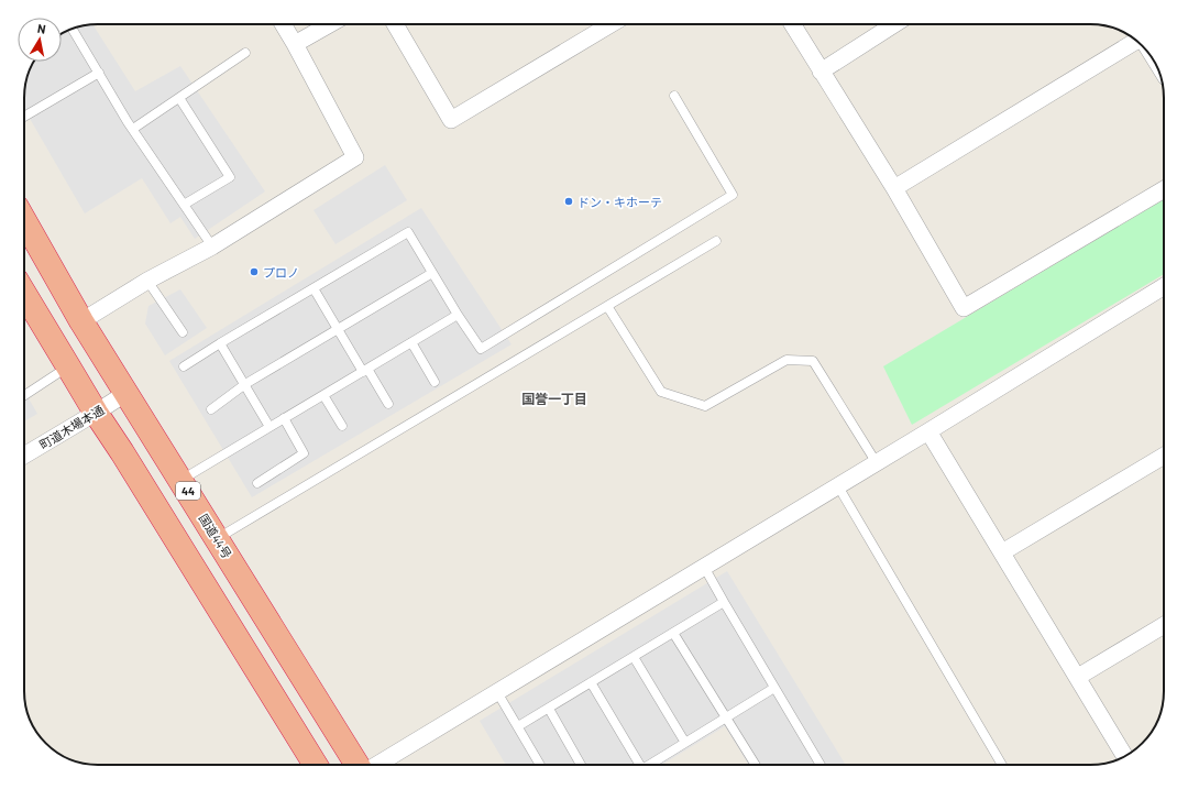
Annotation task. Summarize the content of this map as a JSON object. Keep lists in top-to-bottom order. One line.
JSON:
{"streets":{"highway":["44","国道44号"],"street":["町道木場本通"]},"crossings":[["町道木場本通","国道44号"]],"districts":["国誉一丁目"],"places":["ドン・キホーテ","プロノ"],"north":"top"}
